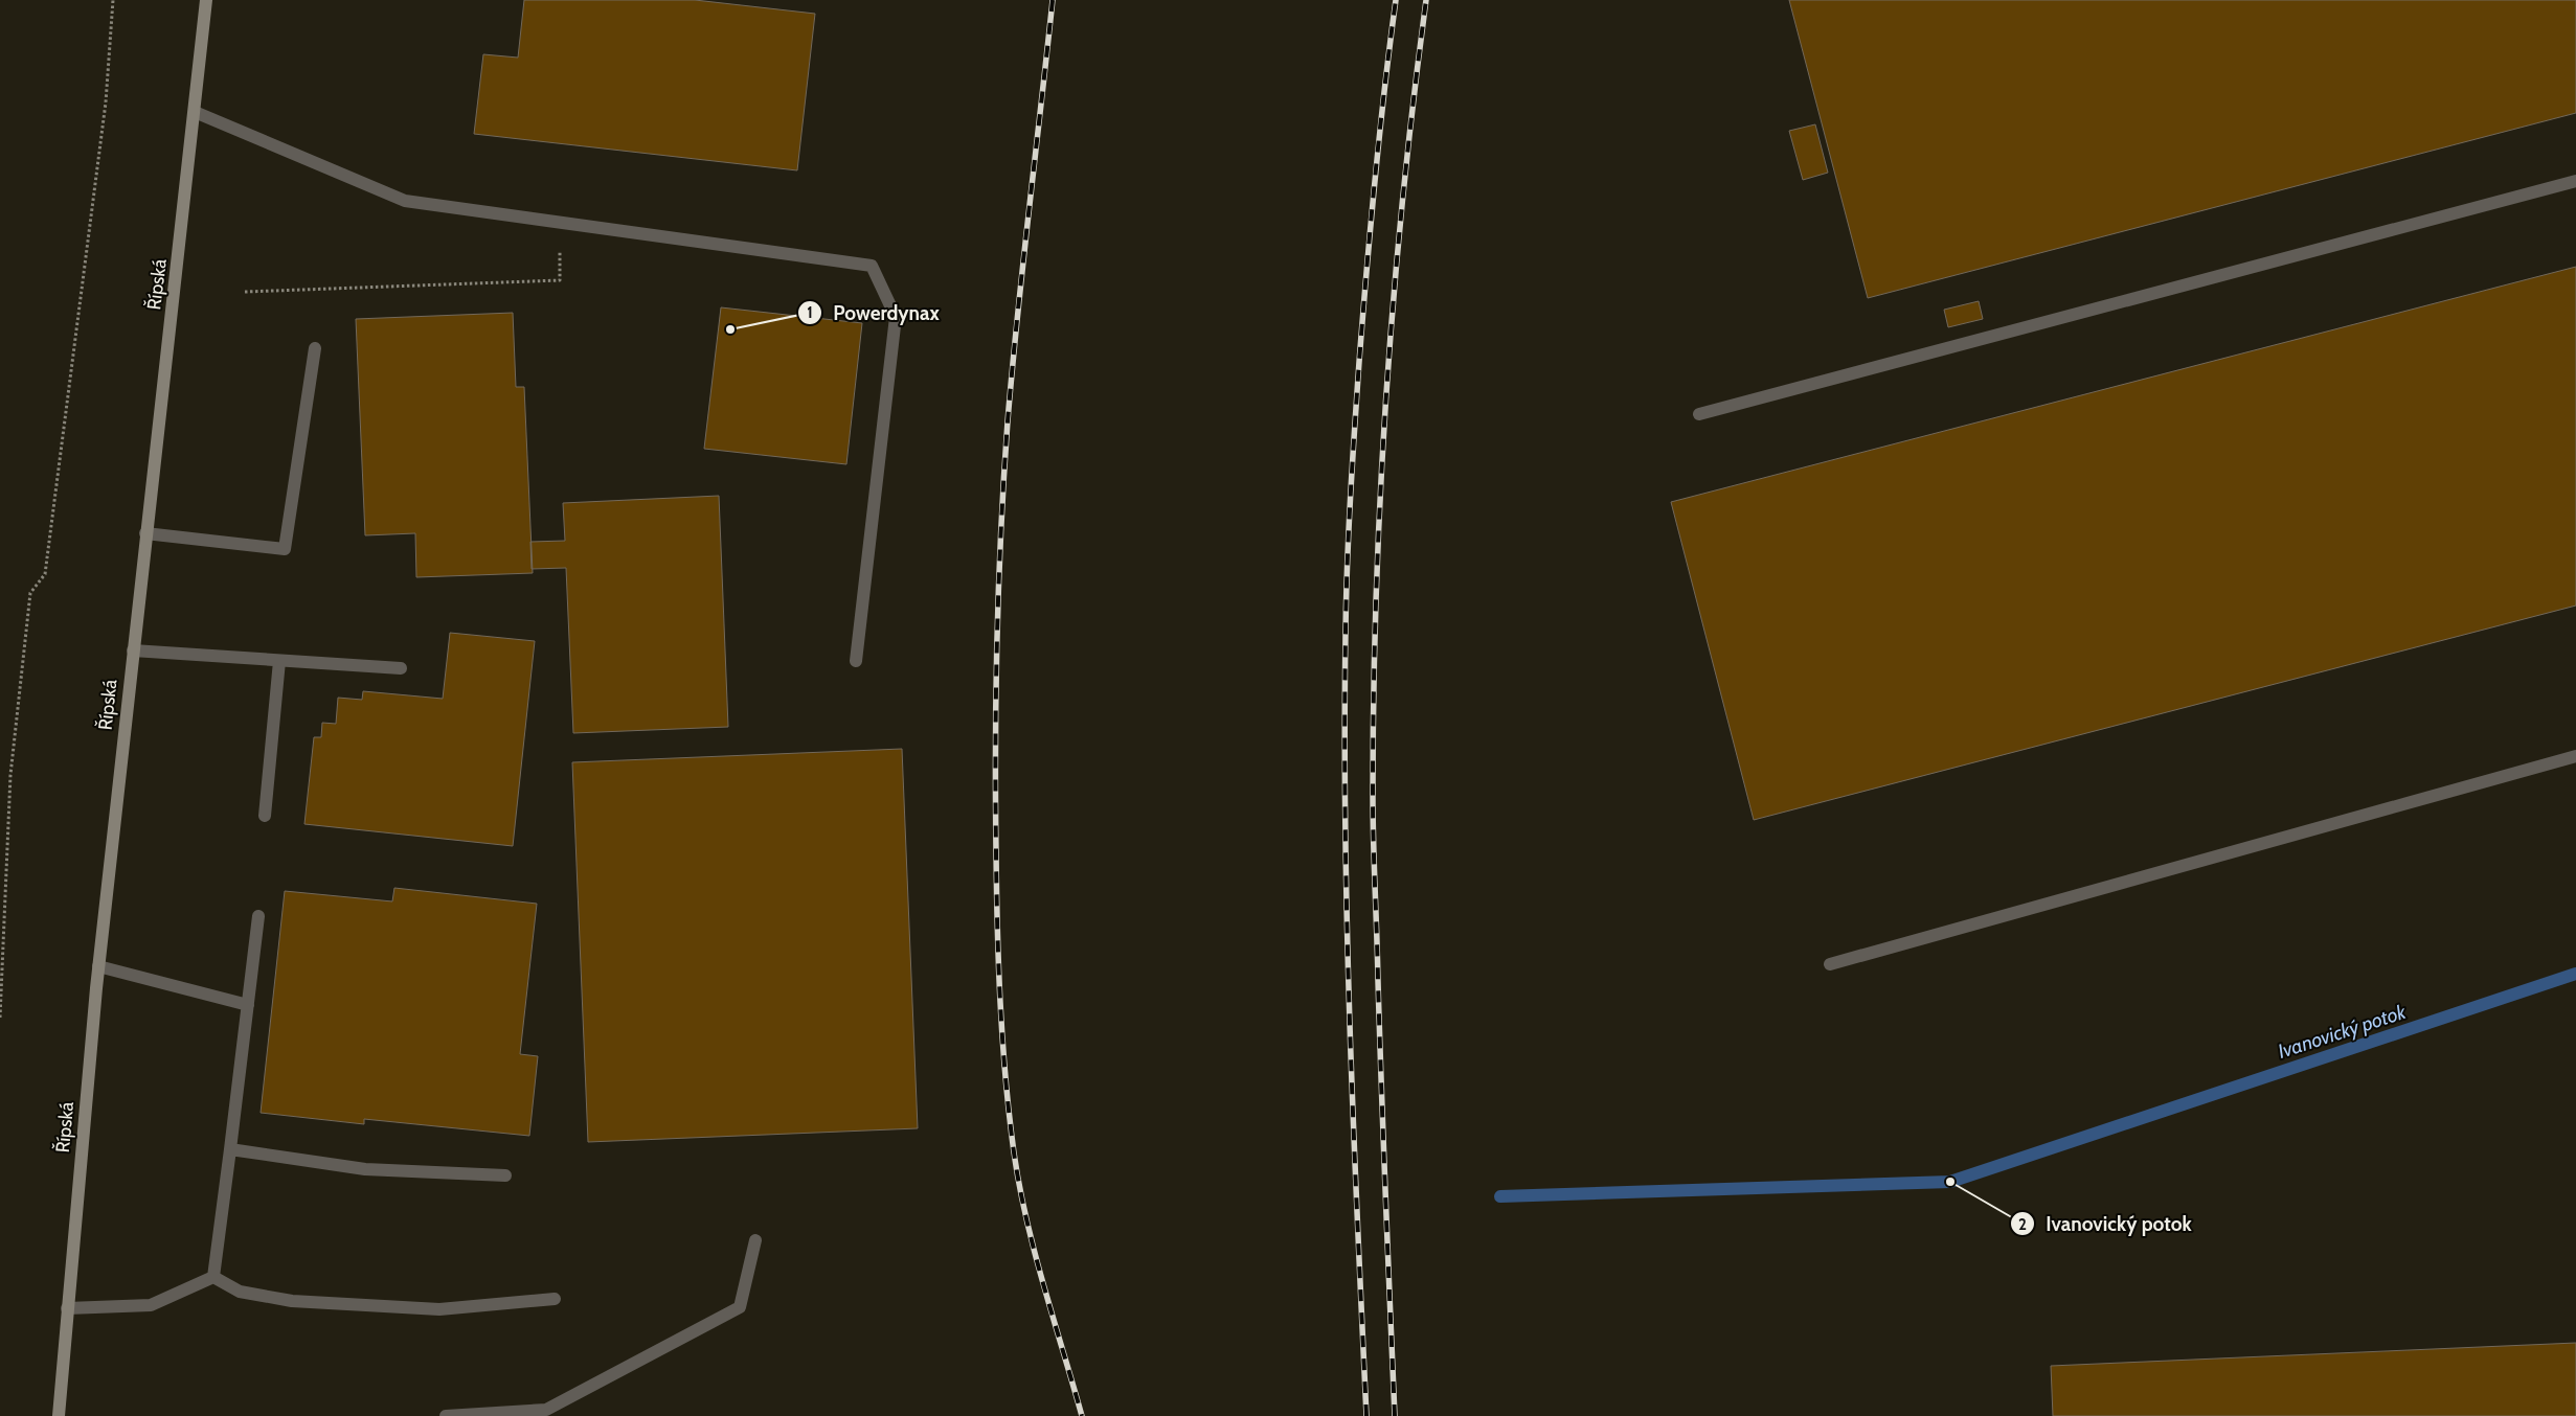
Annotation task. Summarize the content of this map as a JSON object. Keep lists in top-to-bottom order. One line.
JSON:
{"streets":{"street":["Řípská"]},"water":["Ivanovický potok"],"places":["Powerdynax","Ivanovický potok"]}
